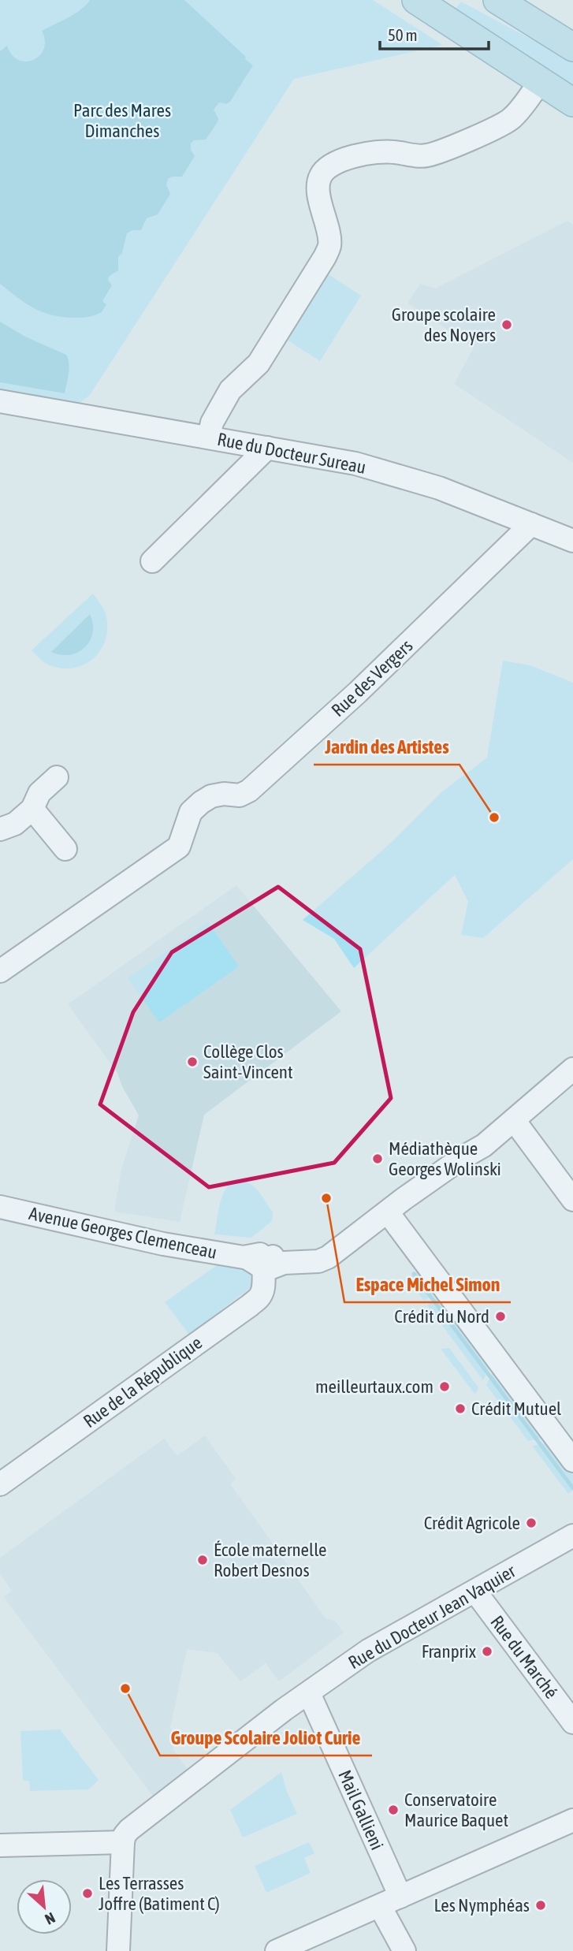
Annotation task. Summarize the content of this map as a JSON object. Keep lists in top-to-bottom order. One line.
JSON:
{"streets":{"street":["Rue du Docteur Sureau","Rue des Vergers","Avenue Georges Clemenceau","Rue de la République","Rue du Docteur Jean Vaquier","Rue du Marché","Mail Gallieni"]},"crossings":[["Rue du Docteur Sureau","Rue des Vergers"],["Avenue Georges Clemenceau","Rue de la République"],["Rue du Docteur Jean Vaquier","Rue du Marché"],["Rue du Docteur Jean Vaquier","Mail Gallieni"]],"parks":["Parc des Mares Dimanches"],"places":["Groupe scolaire des Noyers","Jardin des Artistes","Collège Clos Saint-Vincent","Médiathèque Georges Wolinski","Espace Michel Simon","Crédit du Nord","meilleurtaux.com","Crédit Mutuel","Crédit Agricole","École maternelle Robert Desnos","Franprix","Groupe Scolaire Joliot Curie","Conservatoire Maurice Baquet","Les Terrasses Joffre (Batiment C)","Les Nymphéas"],"scale_bar":"50 m","north":"bottom right"}
